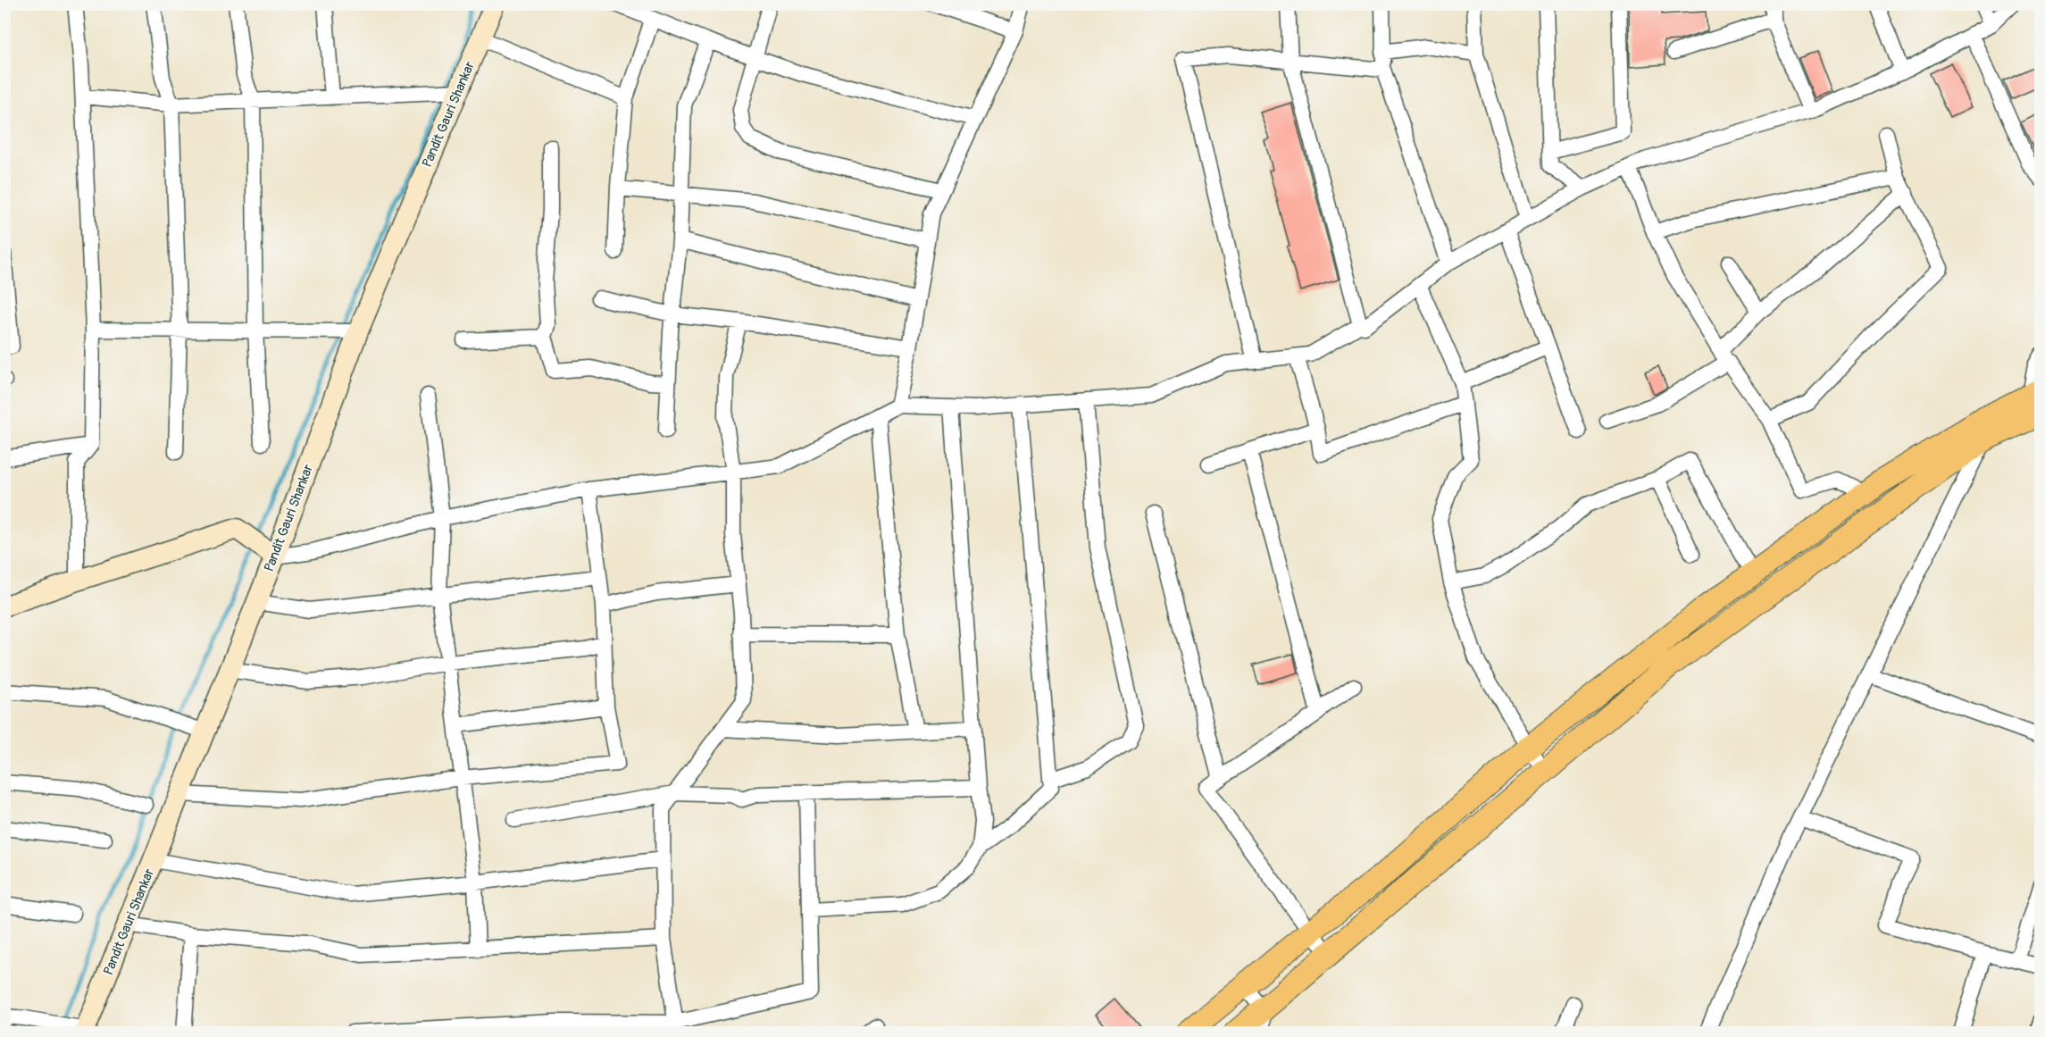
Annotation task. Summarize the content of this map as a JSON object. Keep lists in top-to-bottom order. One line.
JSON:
{"streets":{"street":["Pandit Gauri Shankar"]}}
